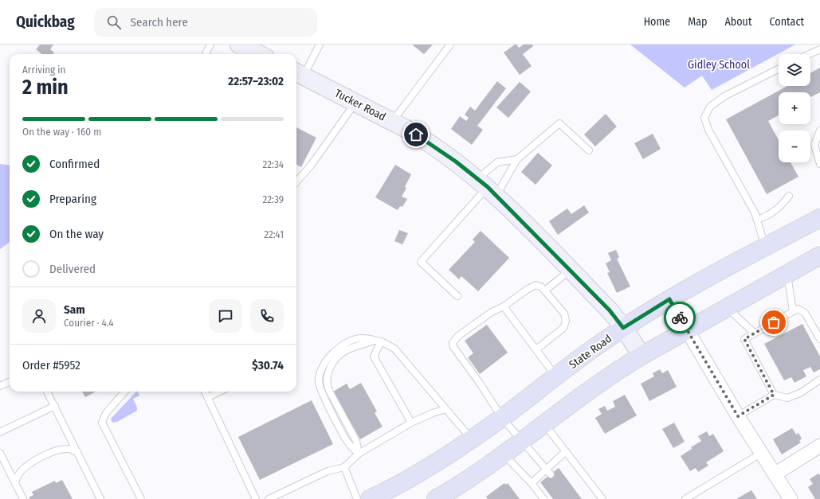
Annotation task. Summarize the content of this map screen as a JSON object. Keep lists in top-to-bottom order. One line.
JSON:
{"streets":{"main road":["Tucker Road","State Road"]},"crossings":[["Tucker Road","State Road"]],"parks":["Gidley School"],"page":{"header":"Quickbag","search":"Search here","nav":["Home","Map","About","Contact"],"map_buttons":["+","−"],"heading":["2 min","Arriving in","22:57–23:02"],"panel":["Sam","Courier · 4.4","Order #5952","$30.74"],"bar":"On the way · 160 m","list":[["Confirmed","22:34"],["Preparing","22:39"],["On the way","22:41"],"Delivered"]}}
